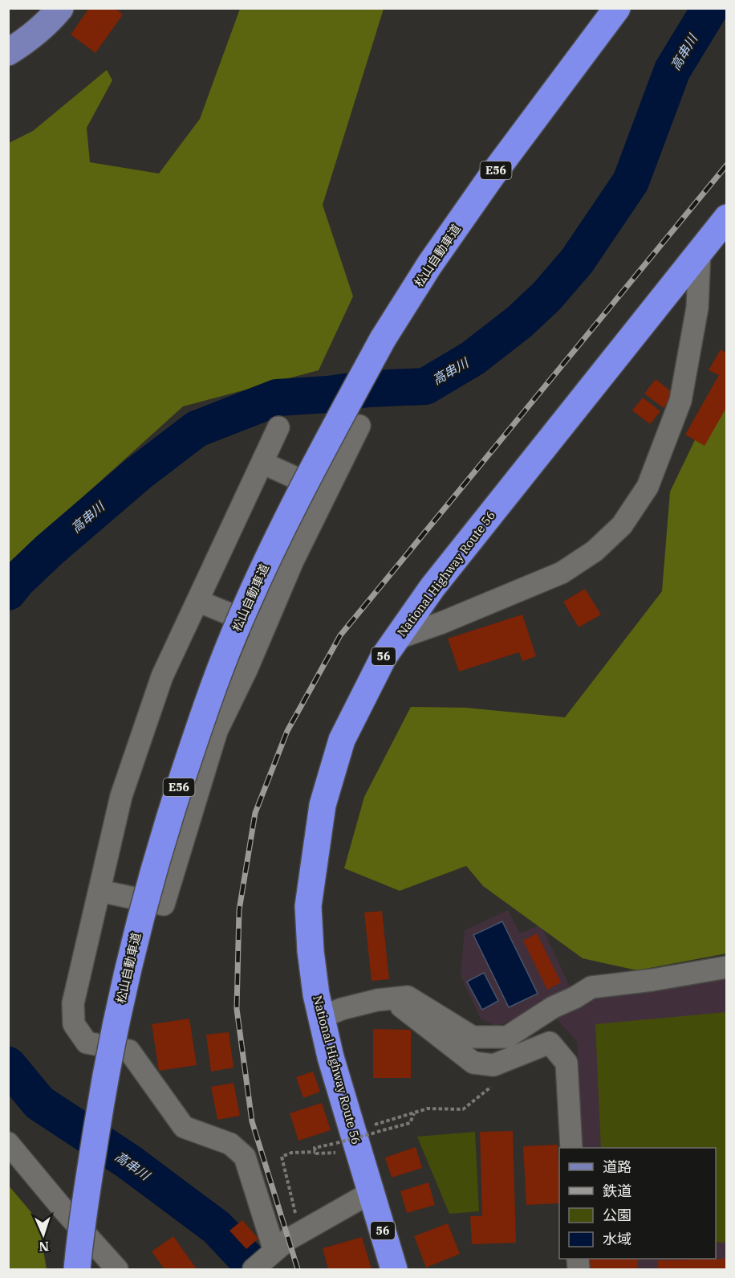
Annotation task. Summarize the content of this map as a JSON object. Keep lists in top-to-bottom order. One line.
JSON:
{"streets":{"highway":["E56","松山自動車道","National Highway Route 56","56"]},"water":["高串川"],"legend":["道路","鉄道","公園","水域"],"north":"bottom"}
